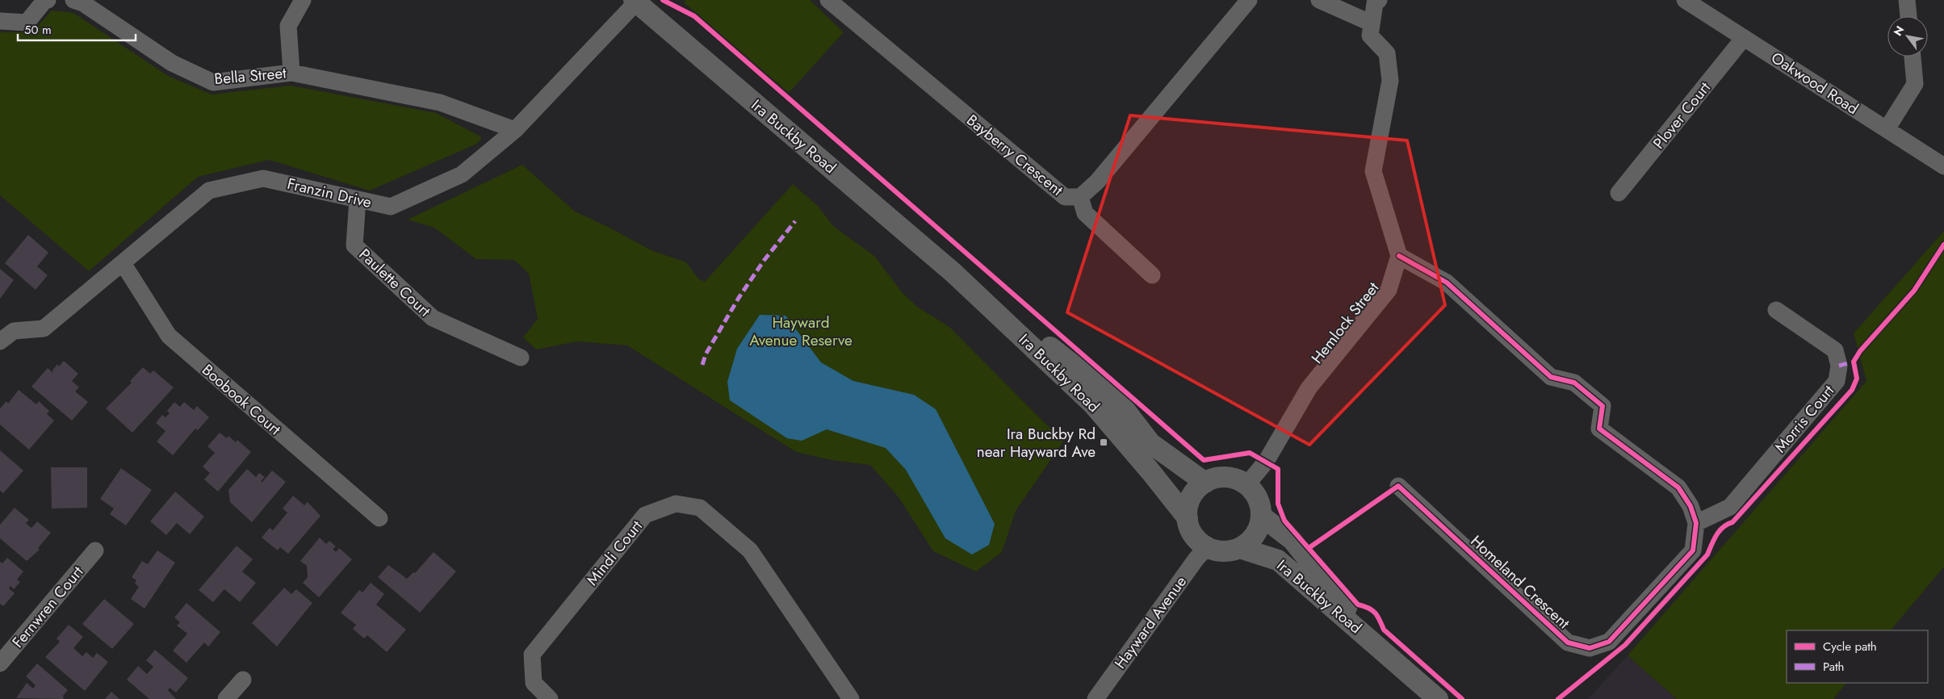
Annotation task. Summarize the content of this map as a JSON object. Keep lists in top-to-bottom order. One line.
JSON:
{"streets":{"street":["Bella Street","Oakwood Road","Plover Court","Ira Buckby Road","Bayberry Crescent","Franzin Drive","Paulette Court","Hemlock Street","Boobook Court","Morris Court","Mindi Court","Homeland Crescent","Fernwren Court","Hayward Avenue"]},"crossings":[["Bella Street","Franzin Drive"],["Oakwood Road","Plover Court"],["Ira Buckby Road","Franzin Drive"],["Ira Buckby Road","Hemlock Street"],["Ira Buckby Road","Hayward Avenue"],["Franzin Drive","Paulette Court"],["Franzin Drive","Boobook Court"],["Hemlock Street","Homeland Crescent"],["Hemlock Street","Hayward Avenue"],["Morris Court","Homeland Crescent"]],"parks":["Hayward Avenue Reserve"],"places":{"transit":["Ira Buckby Rd near Hayward Ave"]},"legend":["Cycle path","Path"],"scale_bar":"50 m","north":"top left"}
